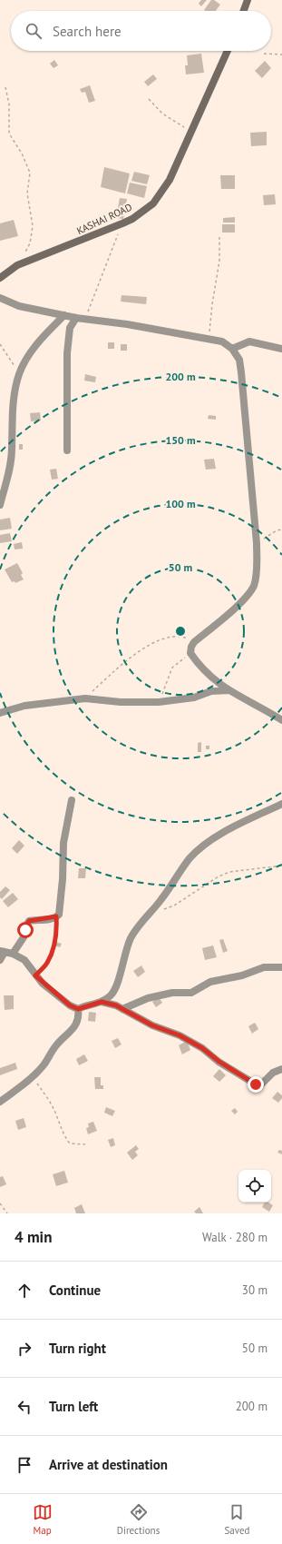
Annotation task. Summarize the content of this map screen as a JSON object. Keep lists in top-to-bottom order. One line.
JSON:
{"streets":{"street":["KASHAI ROAD"]},"page":{"search":"Search here","heading":["4 min","Walk · 280 m"],"list":[["Continue","30 m"],["Turn right","50 m"],["Turn left","200 m"],"Arrive at destination"],"nav":["Map","Directions","Saved"]},"rings":["200 m","150 m","100 m","50 m"]}
